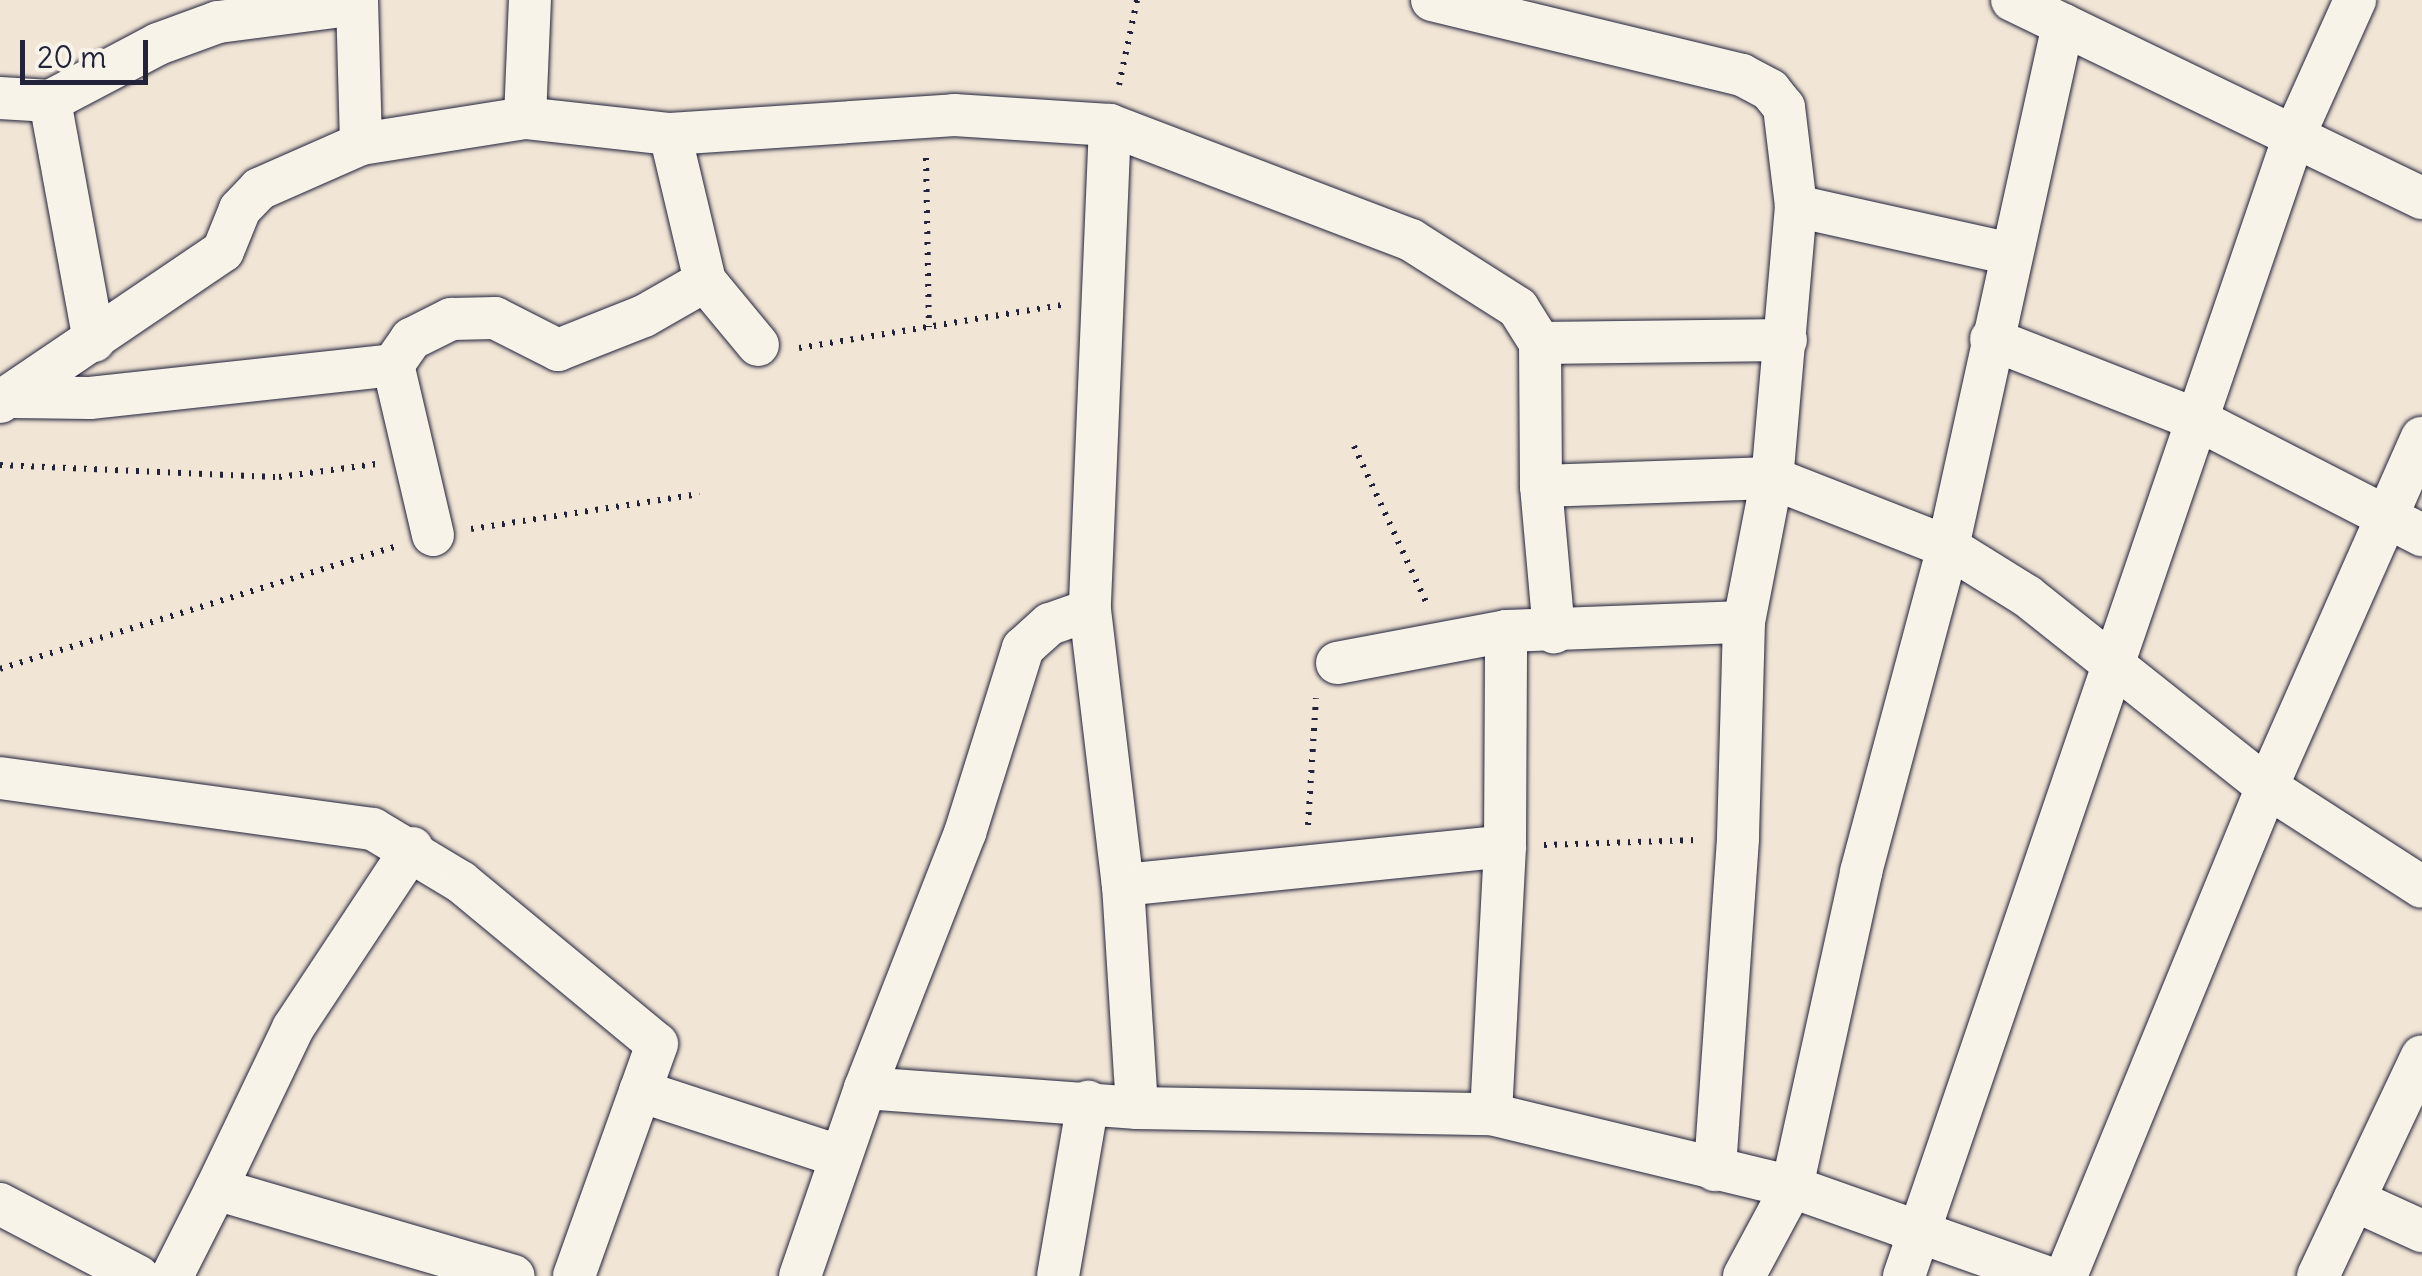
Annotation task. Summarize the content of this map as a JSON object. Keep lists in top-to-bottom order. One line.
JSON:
{"scale_bar":"20 m"}
